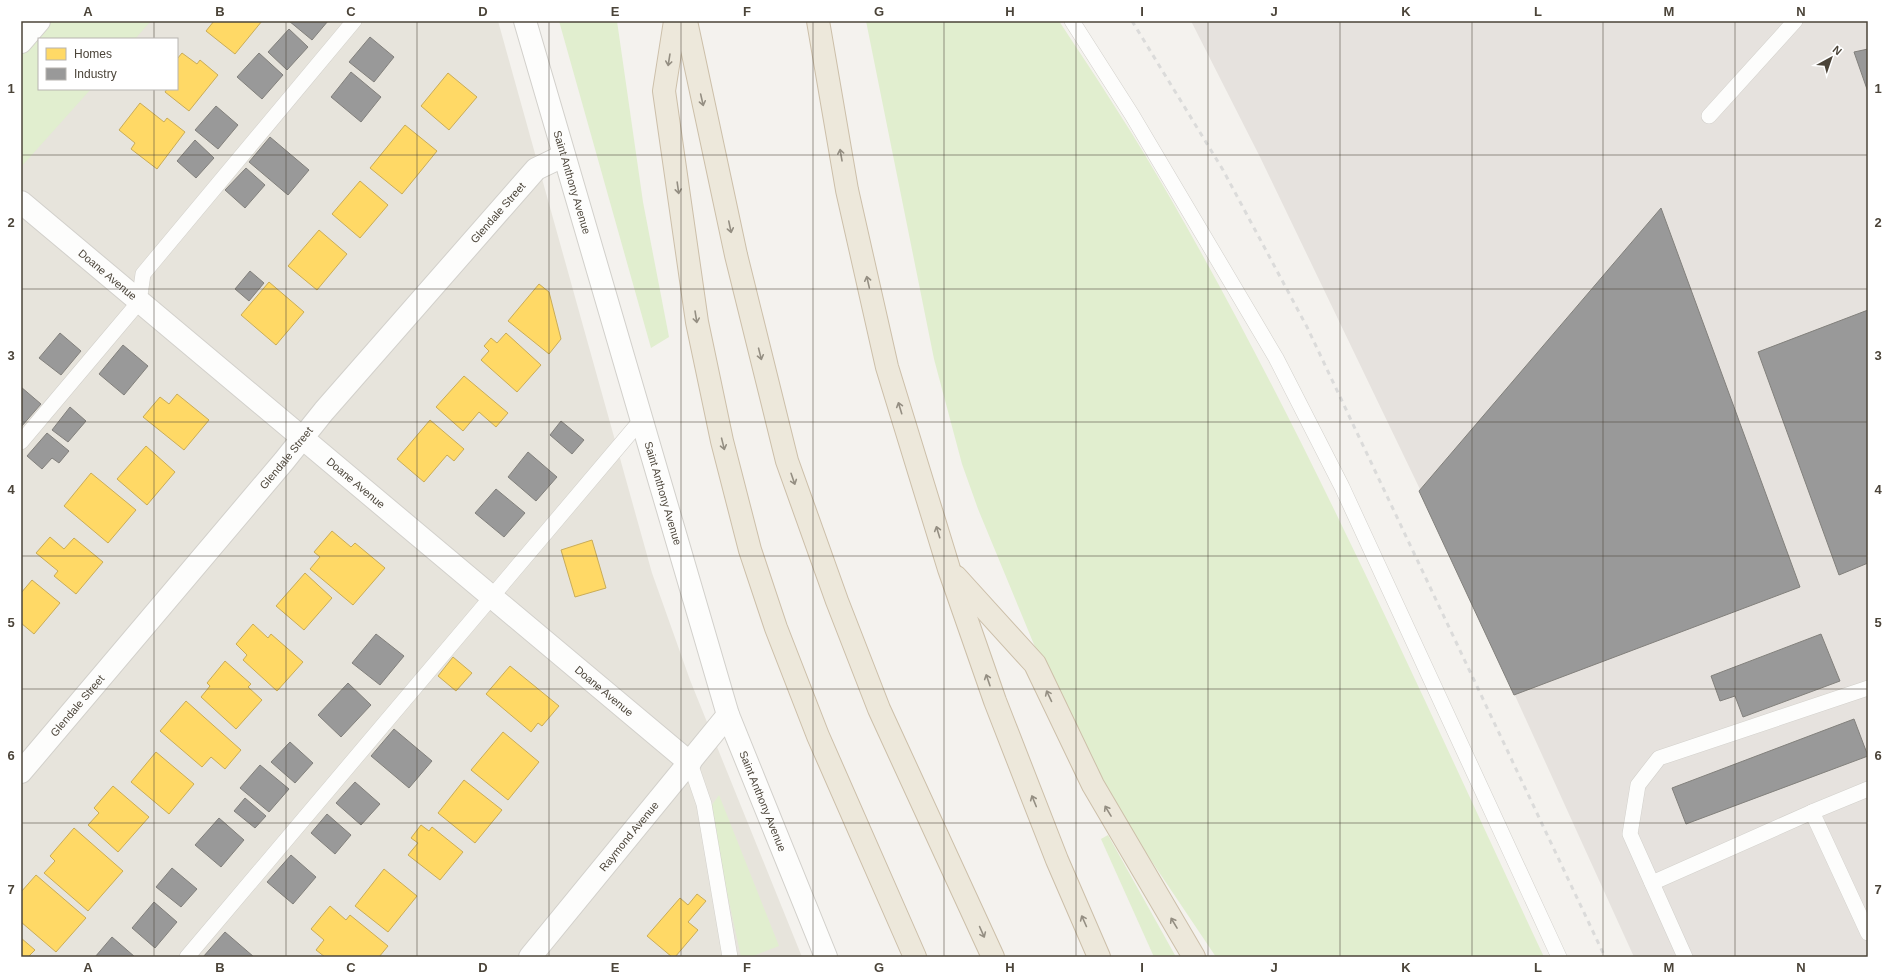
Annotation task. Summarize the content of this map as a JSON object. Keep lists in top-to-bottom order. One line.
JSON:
{"streets":{"street":["Saint Anthony Avenue","Glendale Street","Doane Avenue","Raymond Avenue"]},"crossings":[["Saint Anthony Avenue","Glendale Street"],["Saint Anthony Avenue","Raymond Avenue"],["Glendale Street","Doane Avenue"],["Doane Avenue","Raymond Avenue"]],"legend":["Homes","Industry"],"north":"top right","grid":{"columns":["A","B","C","D","E","F","G","H","I","J","K","L","M","N"],"rows":["1","2","3","4","5","6","7"]}}
